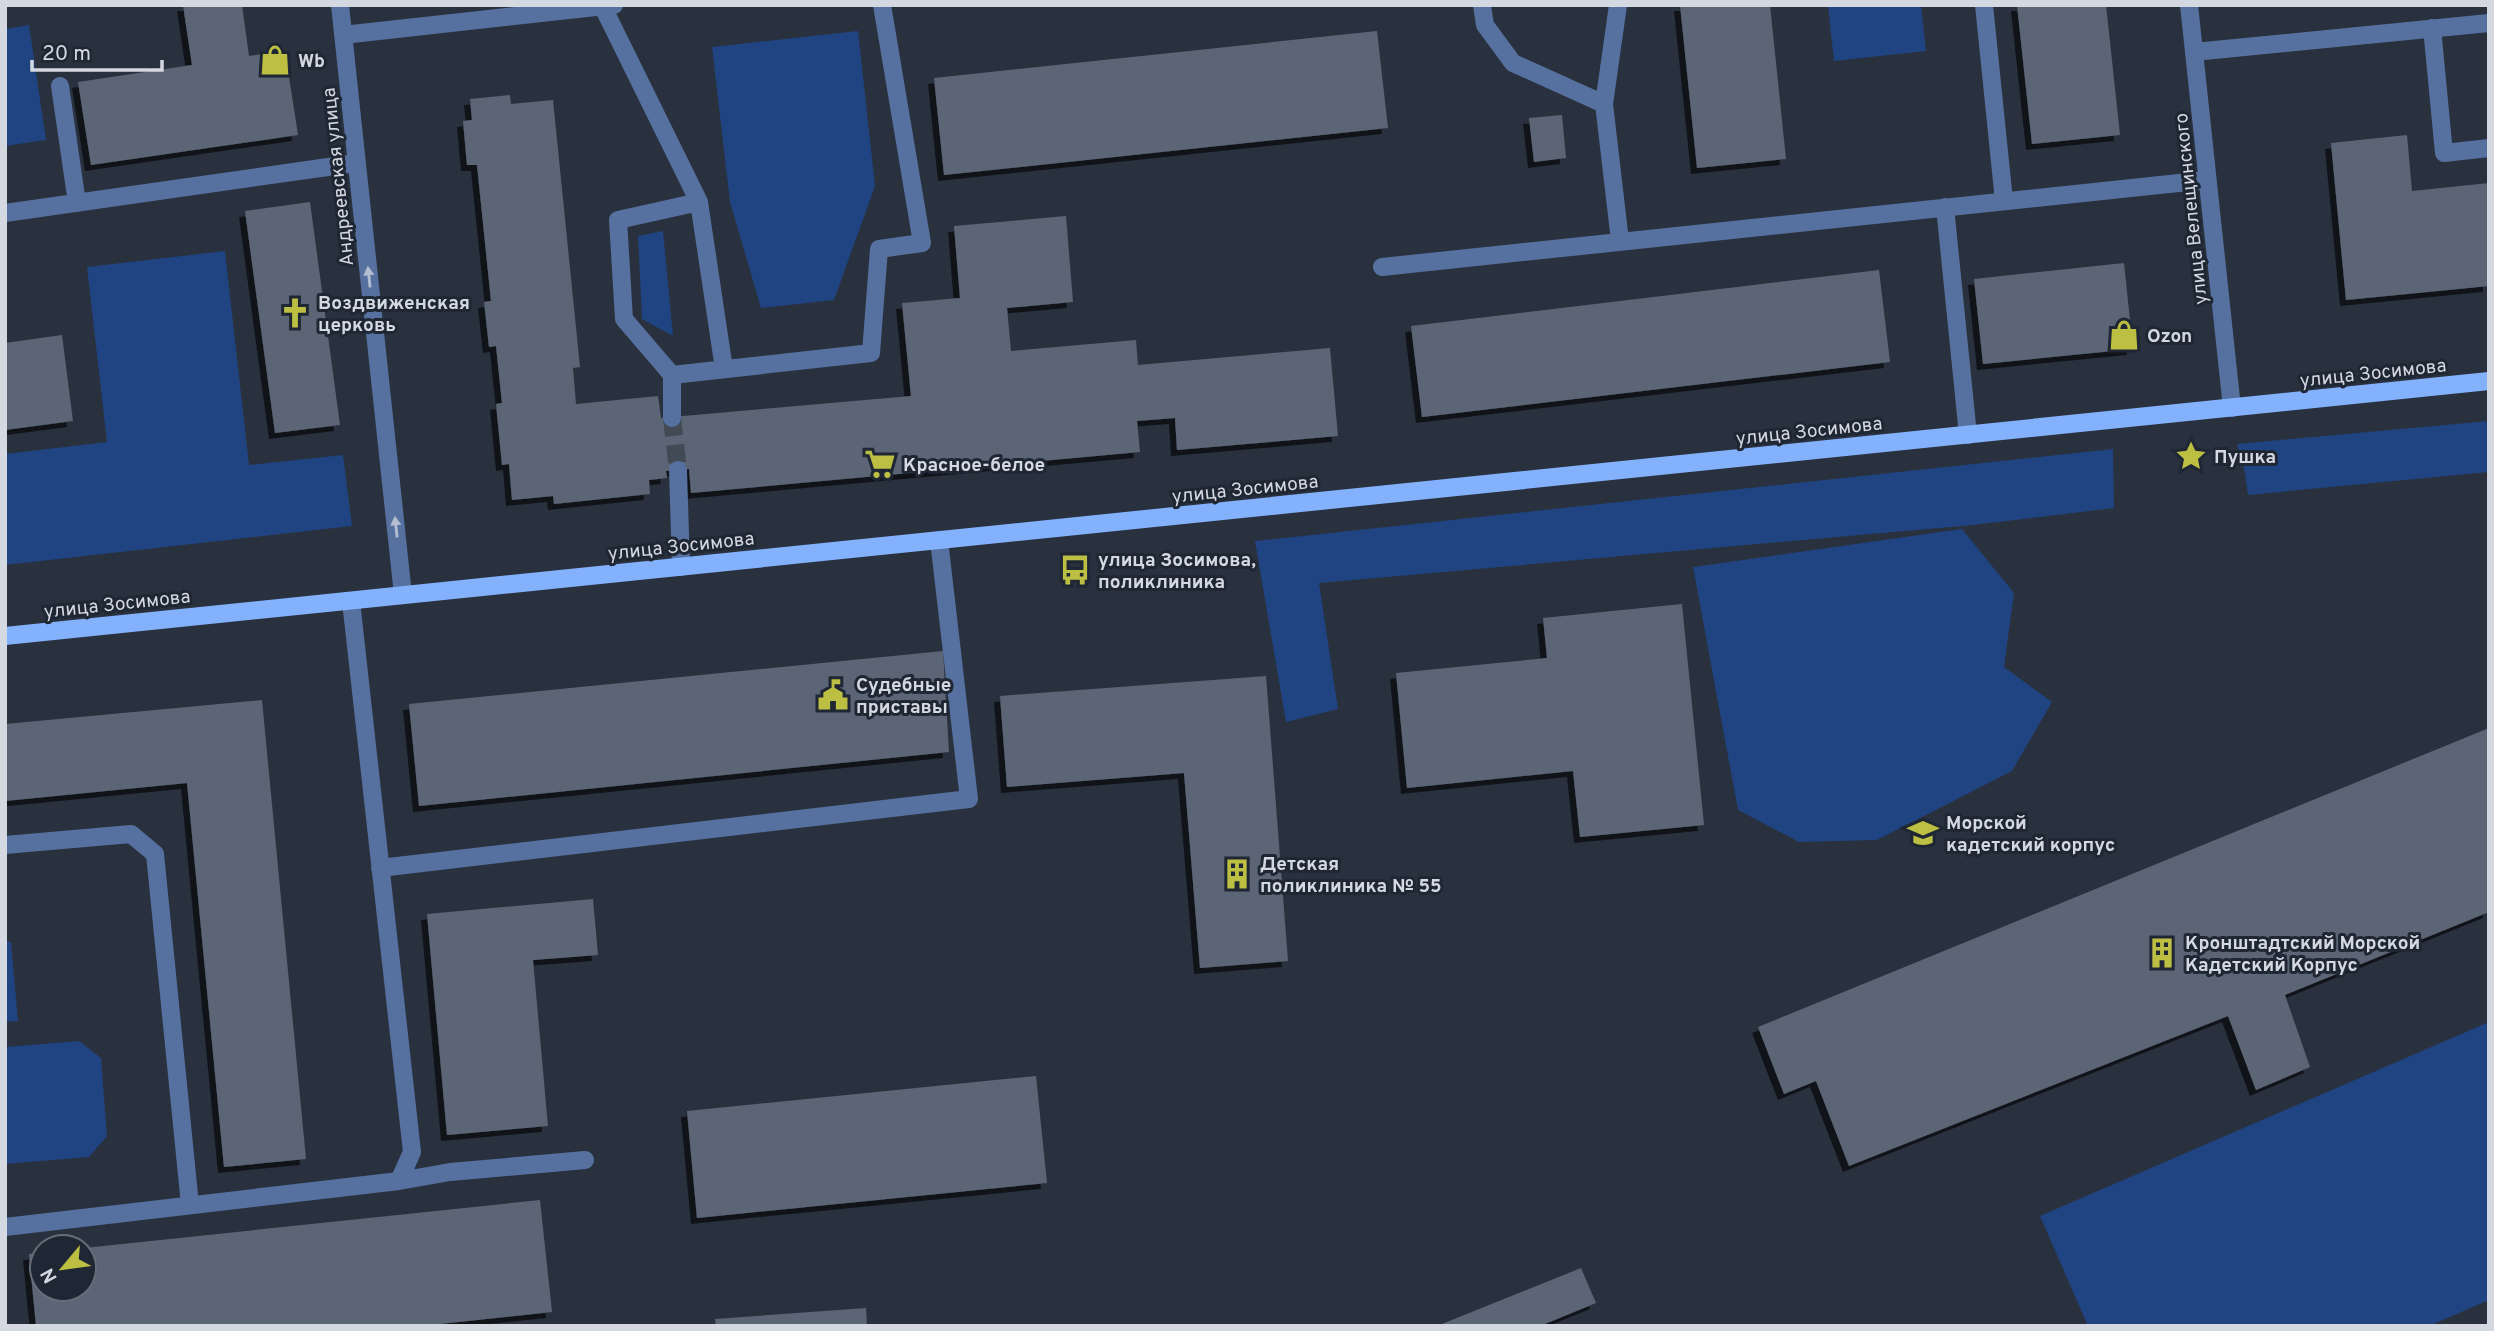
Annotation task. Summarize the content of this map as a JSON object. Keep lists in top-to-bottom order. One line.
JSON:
{"streets":{"main road":["улица Зосимова"],"street":["Андреевская улица","улица Велещинского"]},"crossings":[["Андреевская улица","улица Зосимова"],["улица Велещинского","улица Зосимова"]],"one_way":["Андреевская улица"],"places":{"shop":["Wb","Ozon"],"church":["Воздвиженская церковь"],"place":["Пушка"],"supermarket":["Красное-белое"],"bus stop":["улица Зосимова, поликлиника"],"public building":["Судебные приставы"],"school or university":["Морской кадетский корпус"],"building":["Детская поликлиника № 55","Кронштадтский Морской Кадетский Корпус"]},"scale_bar":"20 m","north":"bottom left"}
